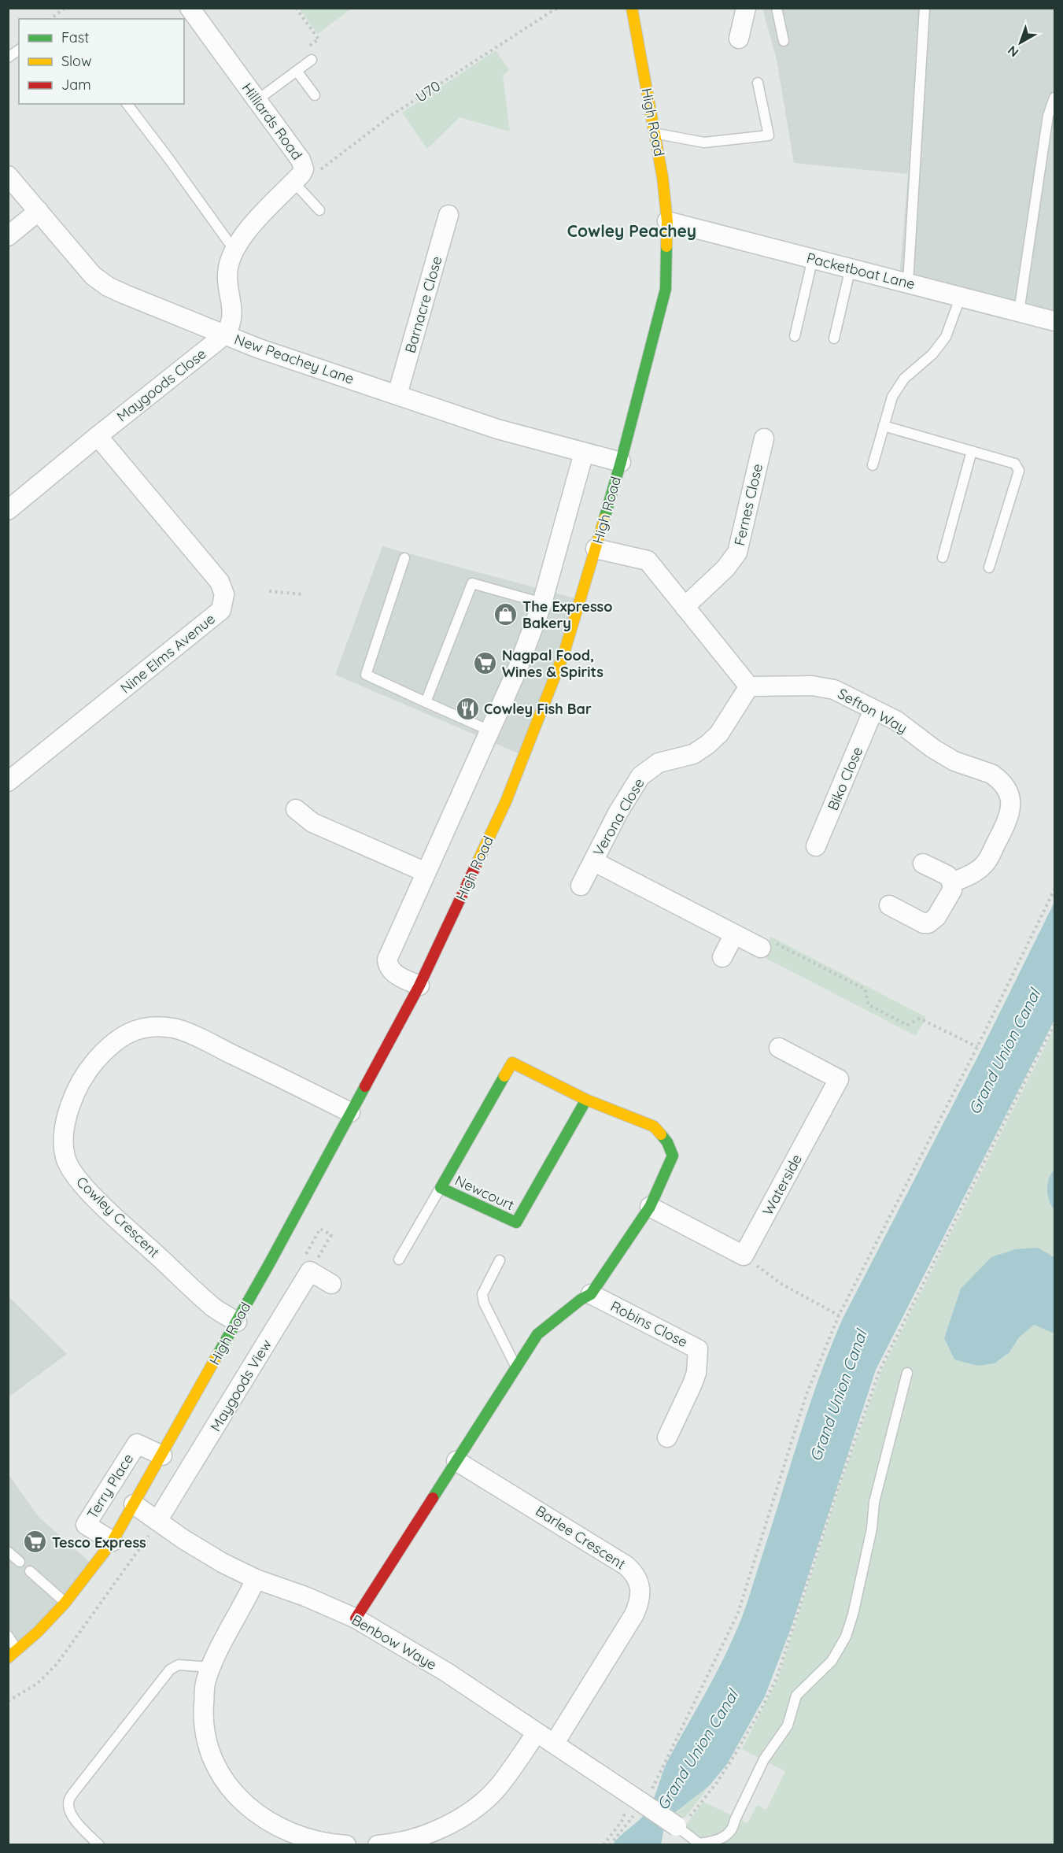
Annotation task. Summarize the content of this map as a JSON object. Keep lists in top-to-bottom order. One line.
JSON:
{"streets":{"main road":["High Road","Newcourt"],"street":["Hilliards Road","Packetboat Lane","Barnacre Close","New Peachey Lane","Maygoods Close","Fernes Close","Nine Elms Avenue","Sefton Way","Biko Close","Verona Close","Waterside","Cowley Crescent","Robins Close","Maygoods View","Terry Place","Barlee Crescent","Benbow Waye"],"path":["U70"]},"crossings":[["U70","Hilliards Road"],["Hilliards Road","New Peachey Lane"],["Hilliards Road","Maygoods Close"],["High Road","Packetboat Lane"],["High Road","New Peachey Lane"],["High Road","Cowley Crescent"],["High Road","Terry Place"],["High Road","Benbow Waye"],["Barnacre Close","New Peachey Lane"],["New Peachey Lane","Maygoods Close"],["Maygoods Close","Nine Elms Avenue"],["Sefton Way","Biko Close"],["Sefton Way","Verona Close"],["Newcourt","Robins Close"],["Maygoods View","Benbow Waye"],["Barlee Crescent","Benbow Waye"]],"districts":["Cowley Peachey"],"water":["Grand Union Canal"],"places":{"shop":["The Expresso Bakery"],"supermarket":["Nagpal Food, Wines & Spirits","Tesco Express"],"restaurant":["Cowley Fish Bar"]},"legend":["Fast","Slow","Jam"],"north":"bottom left"}
